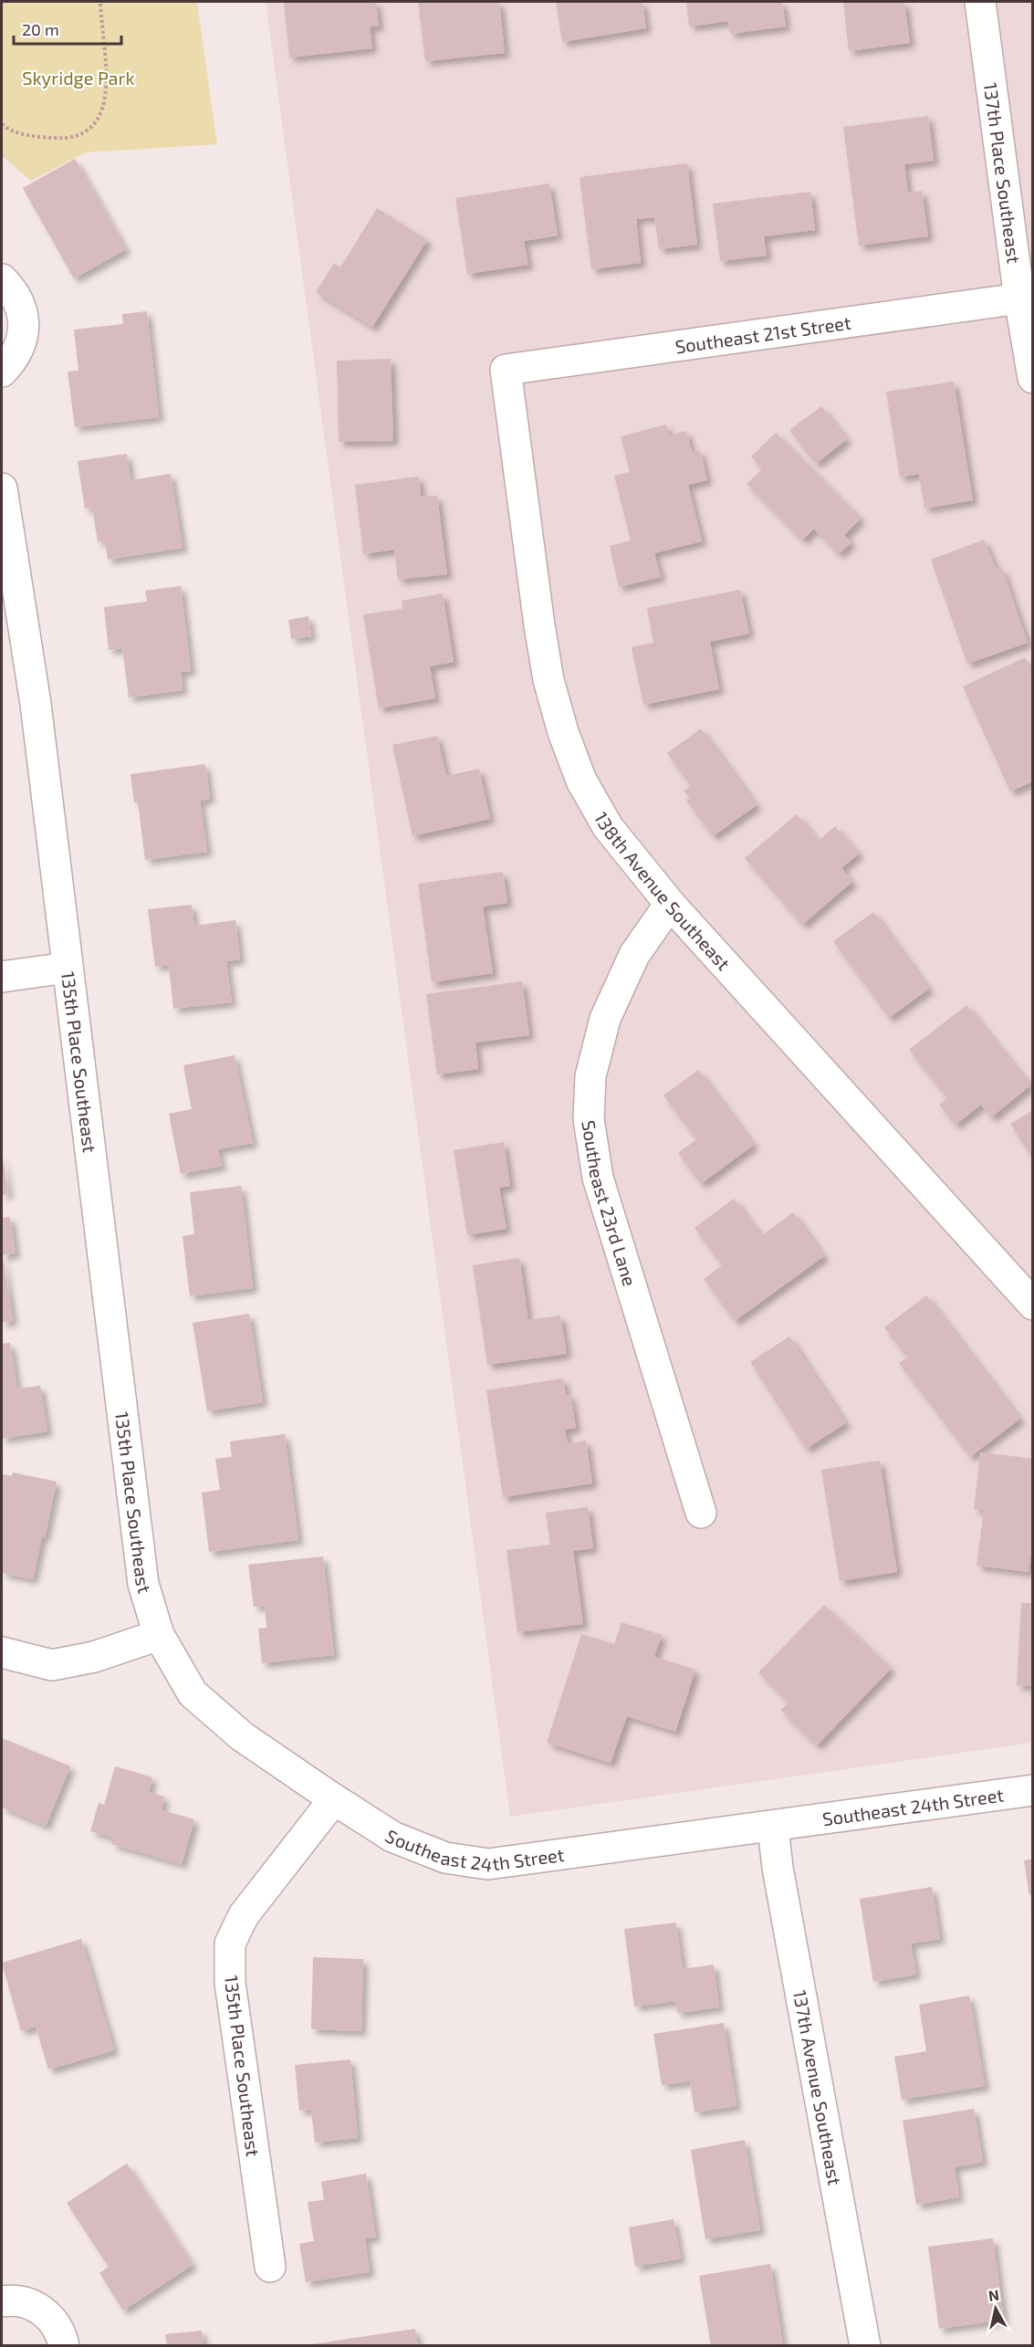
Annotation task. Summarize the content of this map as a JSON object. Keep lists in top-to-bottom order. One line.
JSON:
{"streets":{"street":["137th Place Southeast","Southeast 21st Street","138th Avenue Southeast","135th Place Southeast","Southeast 23rd Lane","Southeast 24th Street","137th Avenue Southeast"]},"crossings":[["137th Place Southeast","Southeast 21st Street"],["Southeast 21st Street","138th Avenue Southeast"],["138th Avenue Southeast","Southeast 23rd Lane"],["135th Place Southeast","Southeast 24th Street"],["Southeast 24th Street","137th Avenue Southeast"]],"parks":["Skyridge Park"],"scale_bar":"20 m","north":"top"}
